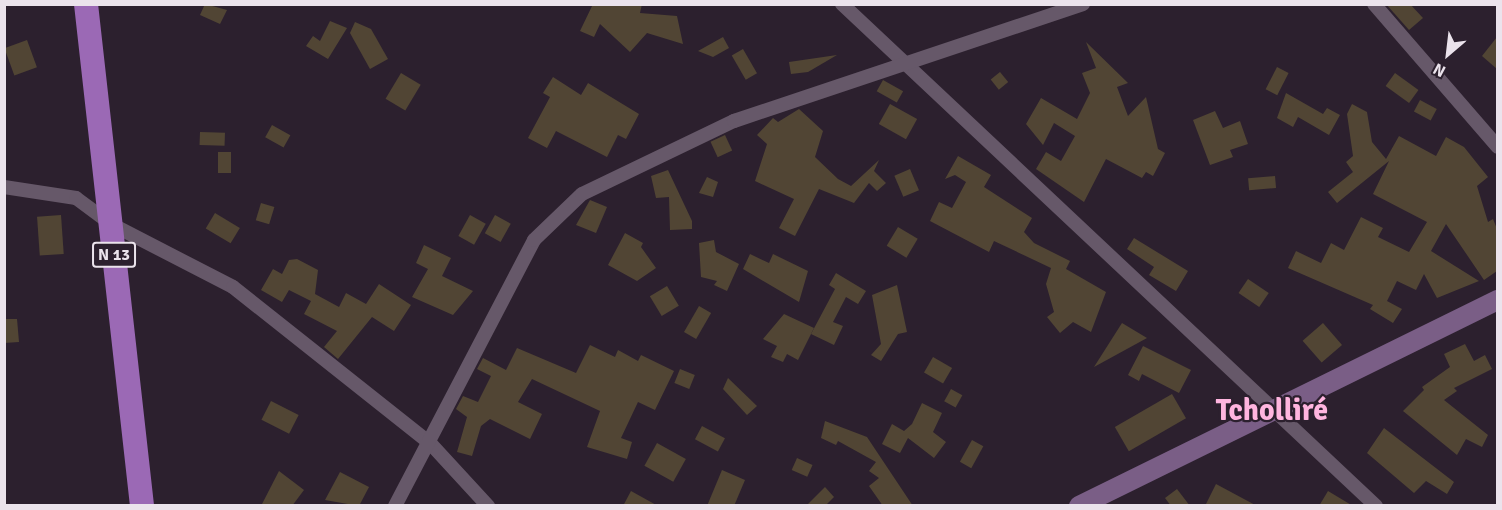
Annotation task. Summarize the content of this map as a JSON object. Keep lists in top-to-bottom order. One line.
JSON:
{"streets":{"highway":["N 13"]},"districts":["Tcholliré"],"north":"bottom left"}
